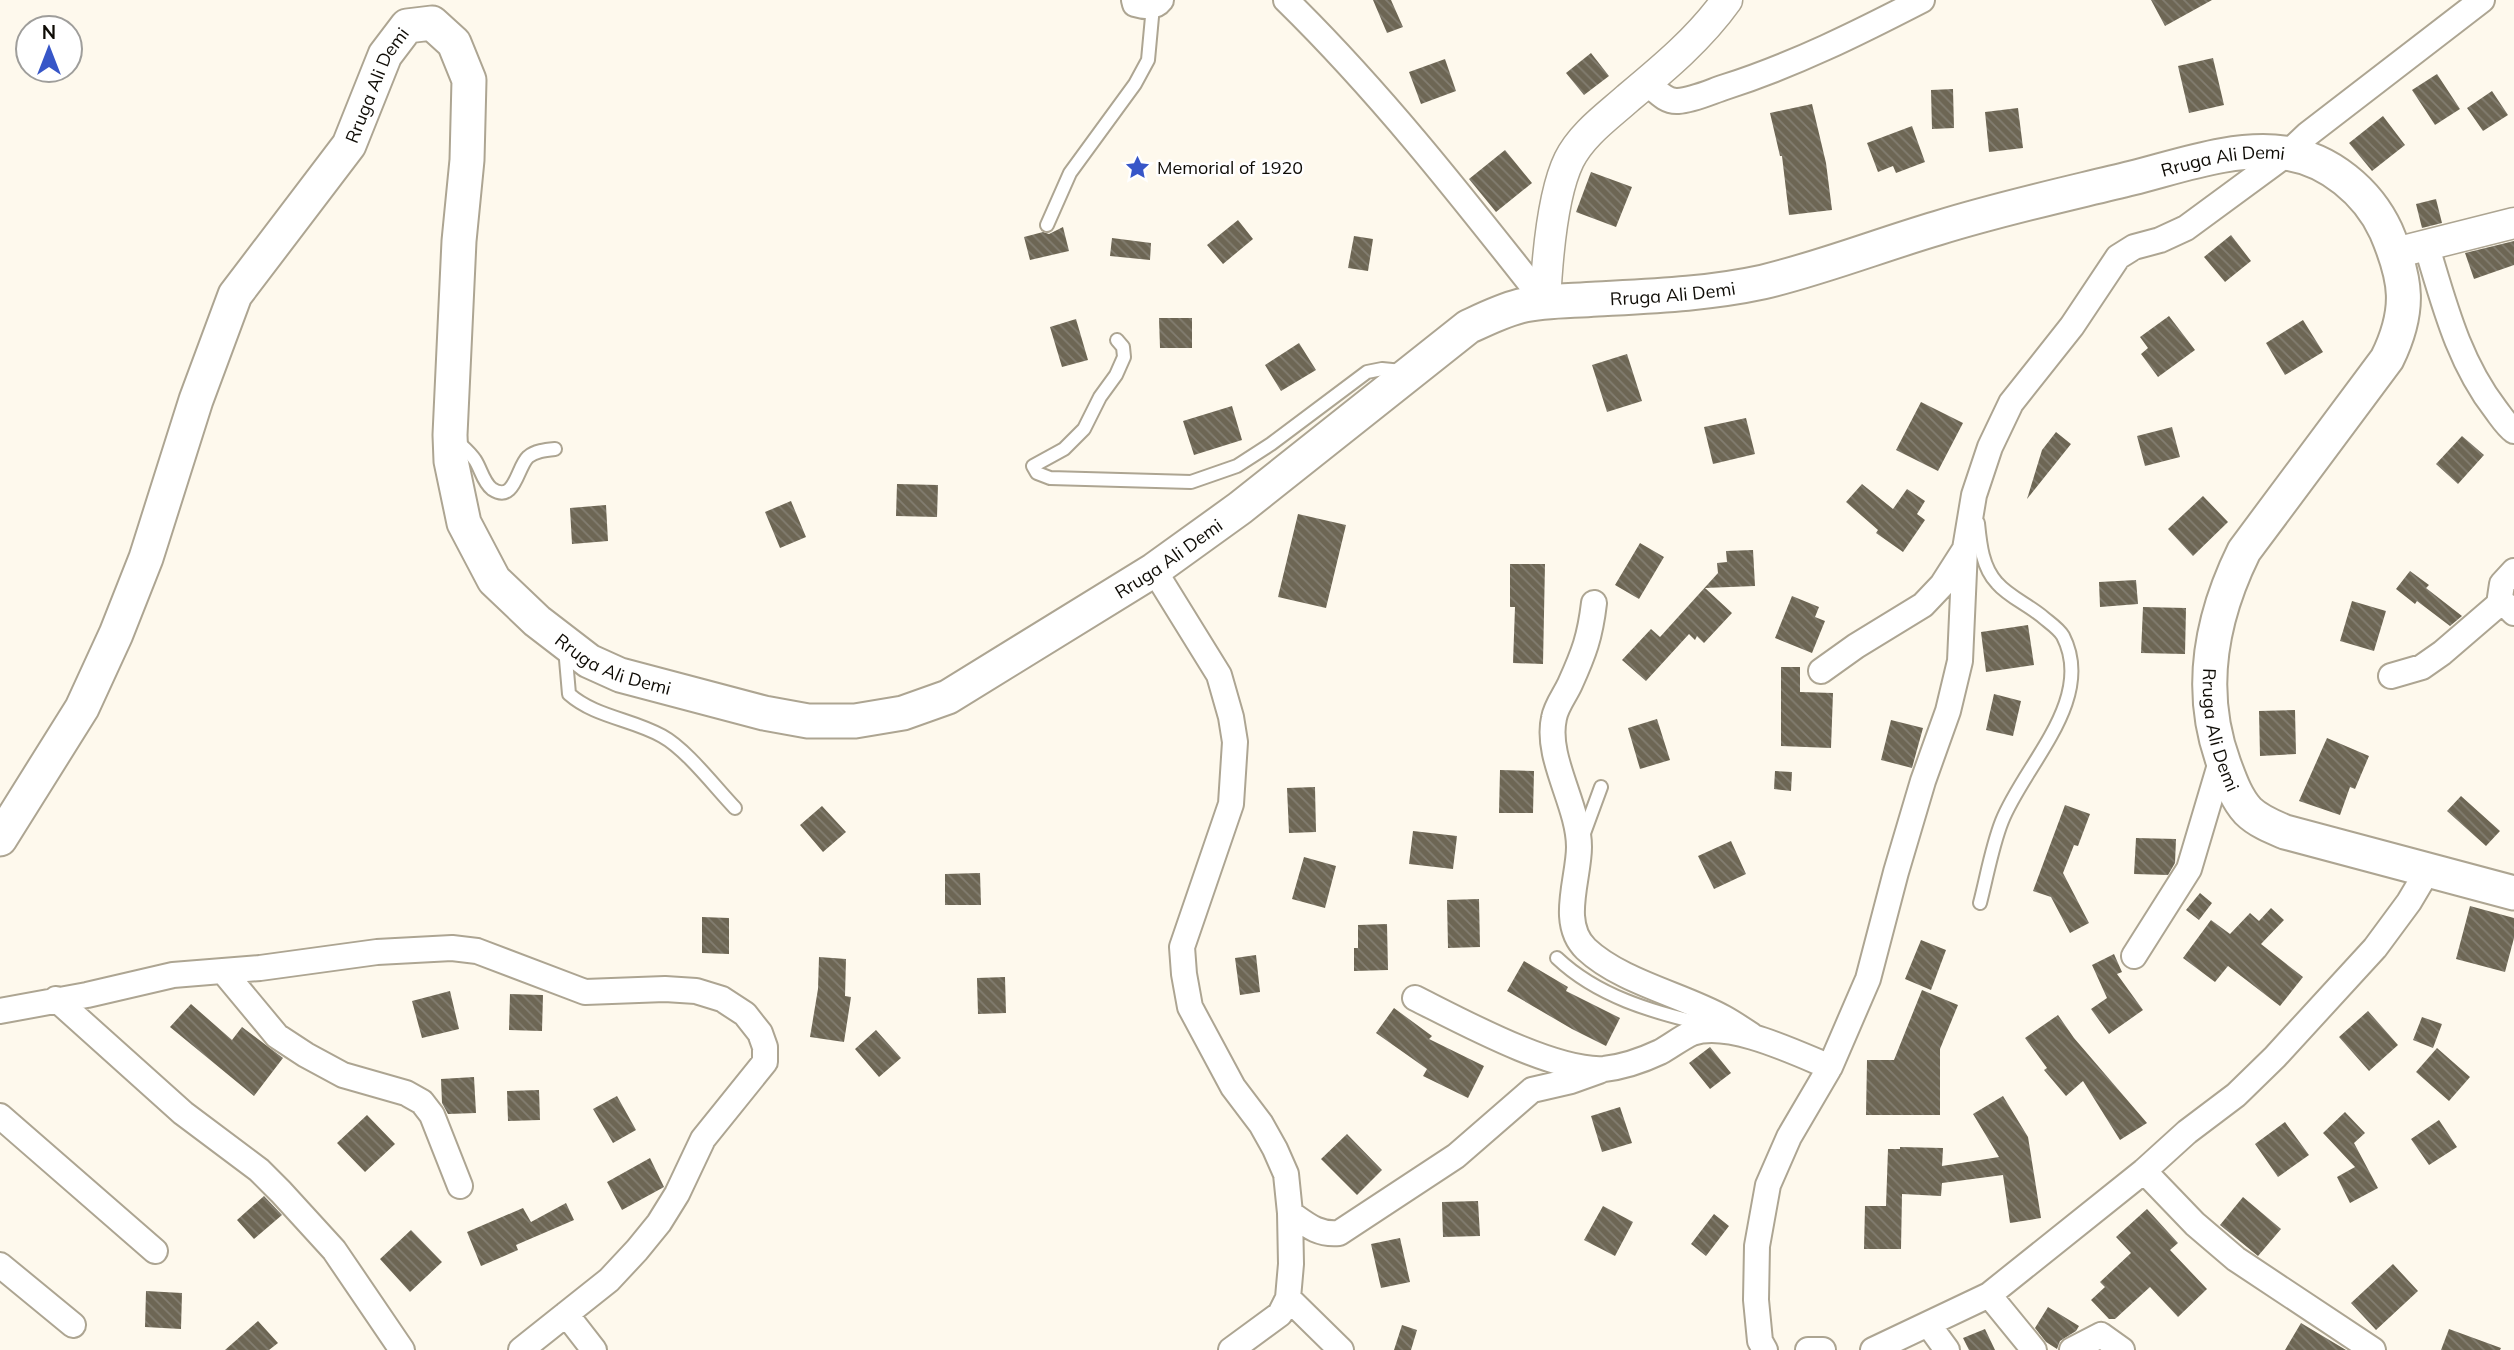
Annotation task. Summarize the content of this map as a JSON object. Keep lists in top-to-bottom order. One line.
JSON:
{"streets":{"main road":["Rruga Ali Demi"]},"places":{"place":["Memorial of 1920"]},"north":"top"}
